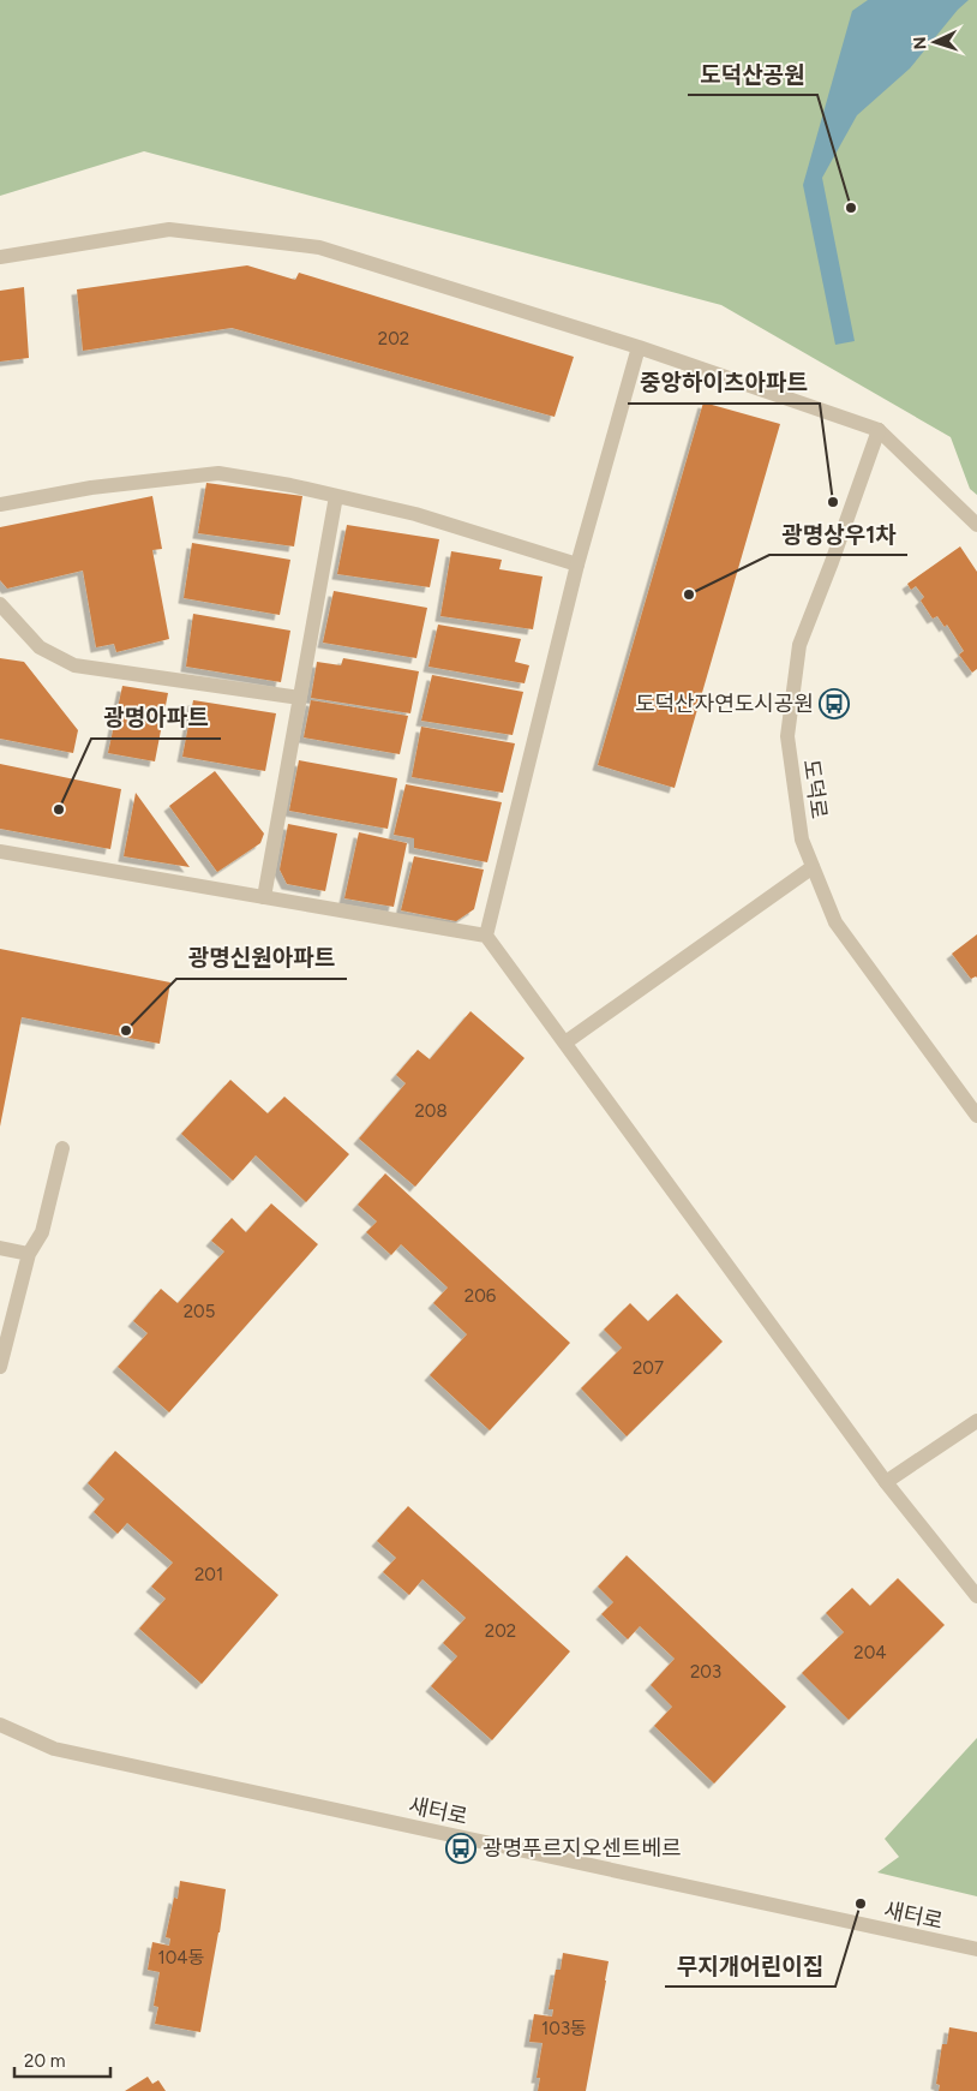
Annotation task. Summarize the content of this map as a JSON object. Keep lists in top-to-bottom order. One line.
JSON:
{"streets":{"street":["도덕로","새터로"]},"places":{"other":["도덕산공원","중앙하이츠아파트","광명상우1차","광명아파트","광명신원아파트","무지개어린이집"],"bus stop":["도덕산자연도시공원","광명푸르지오센트베르"]},"house_numbers":["202","208","206","205","207","201","202","204","203","104동","103동"],"scale_bar":"20 m","north":"left"}
